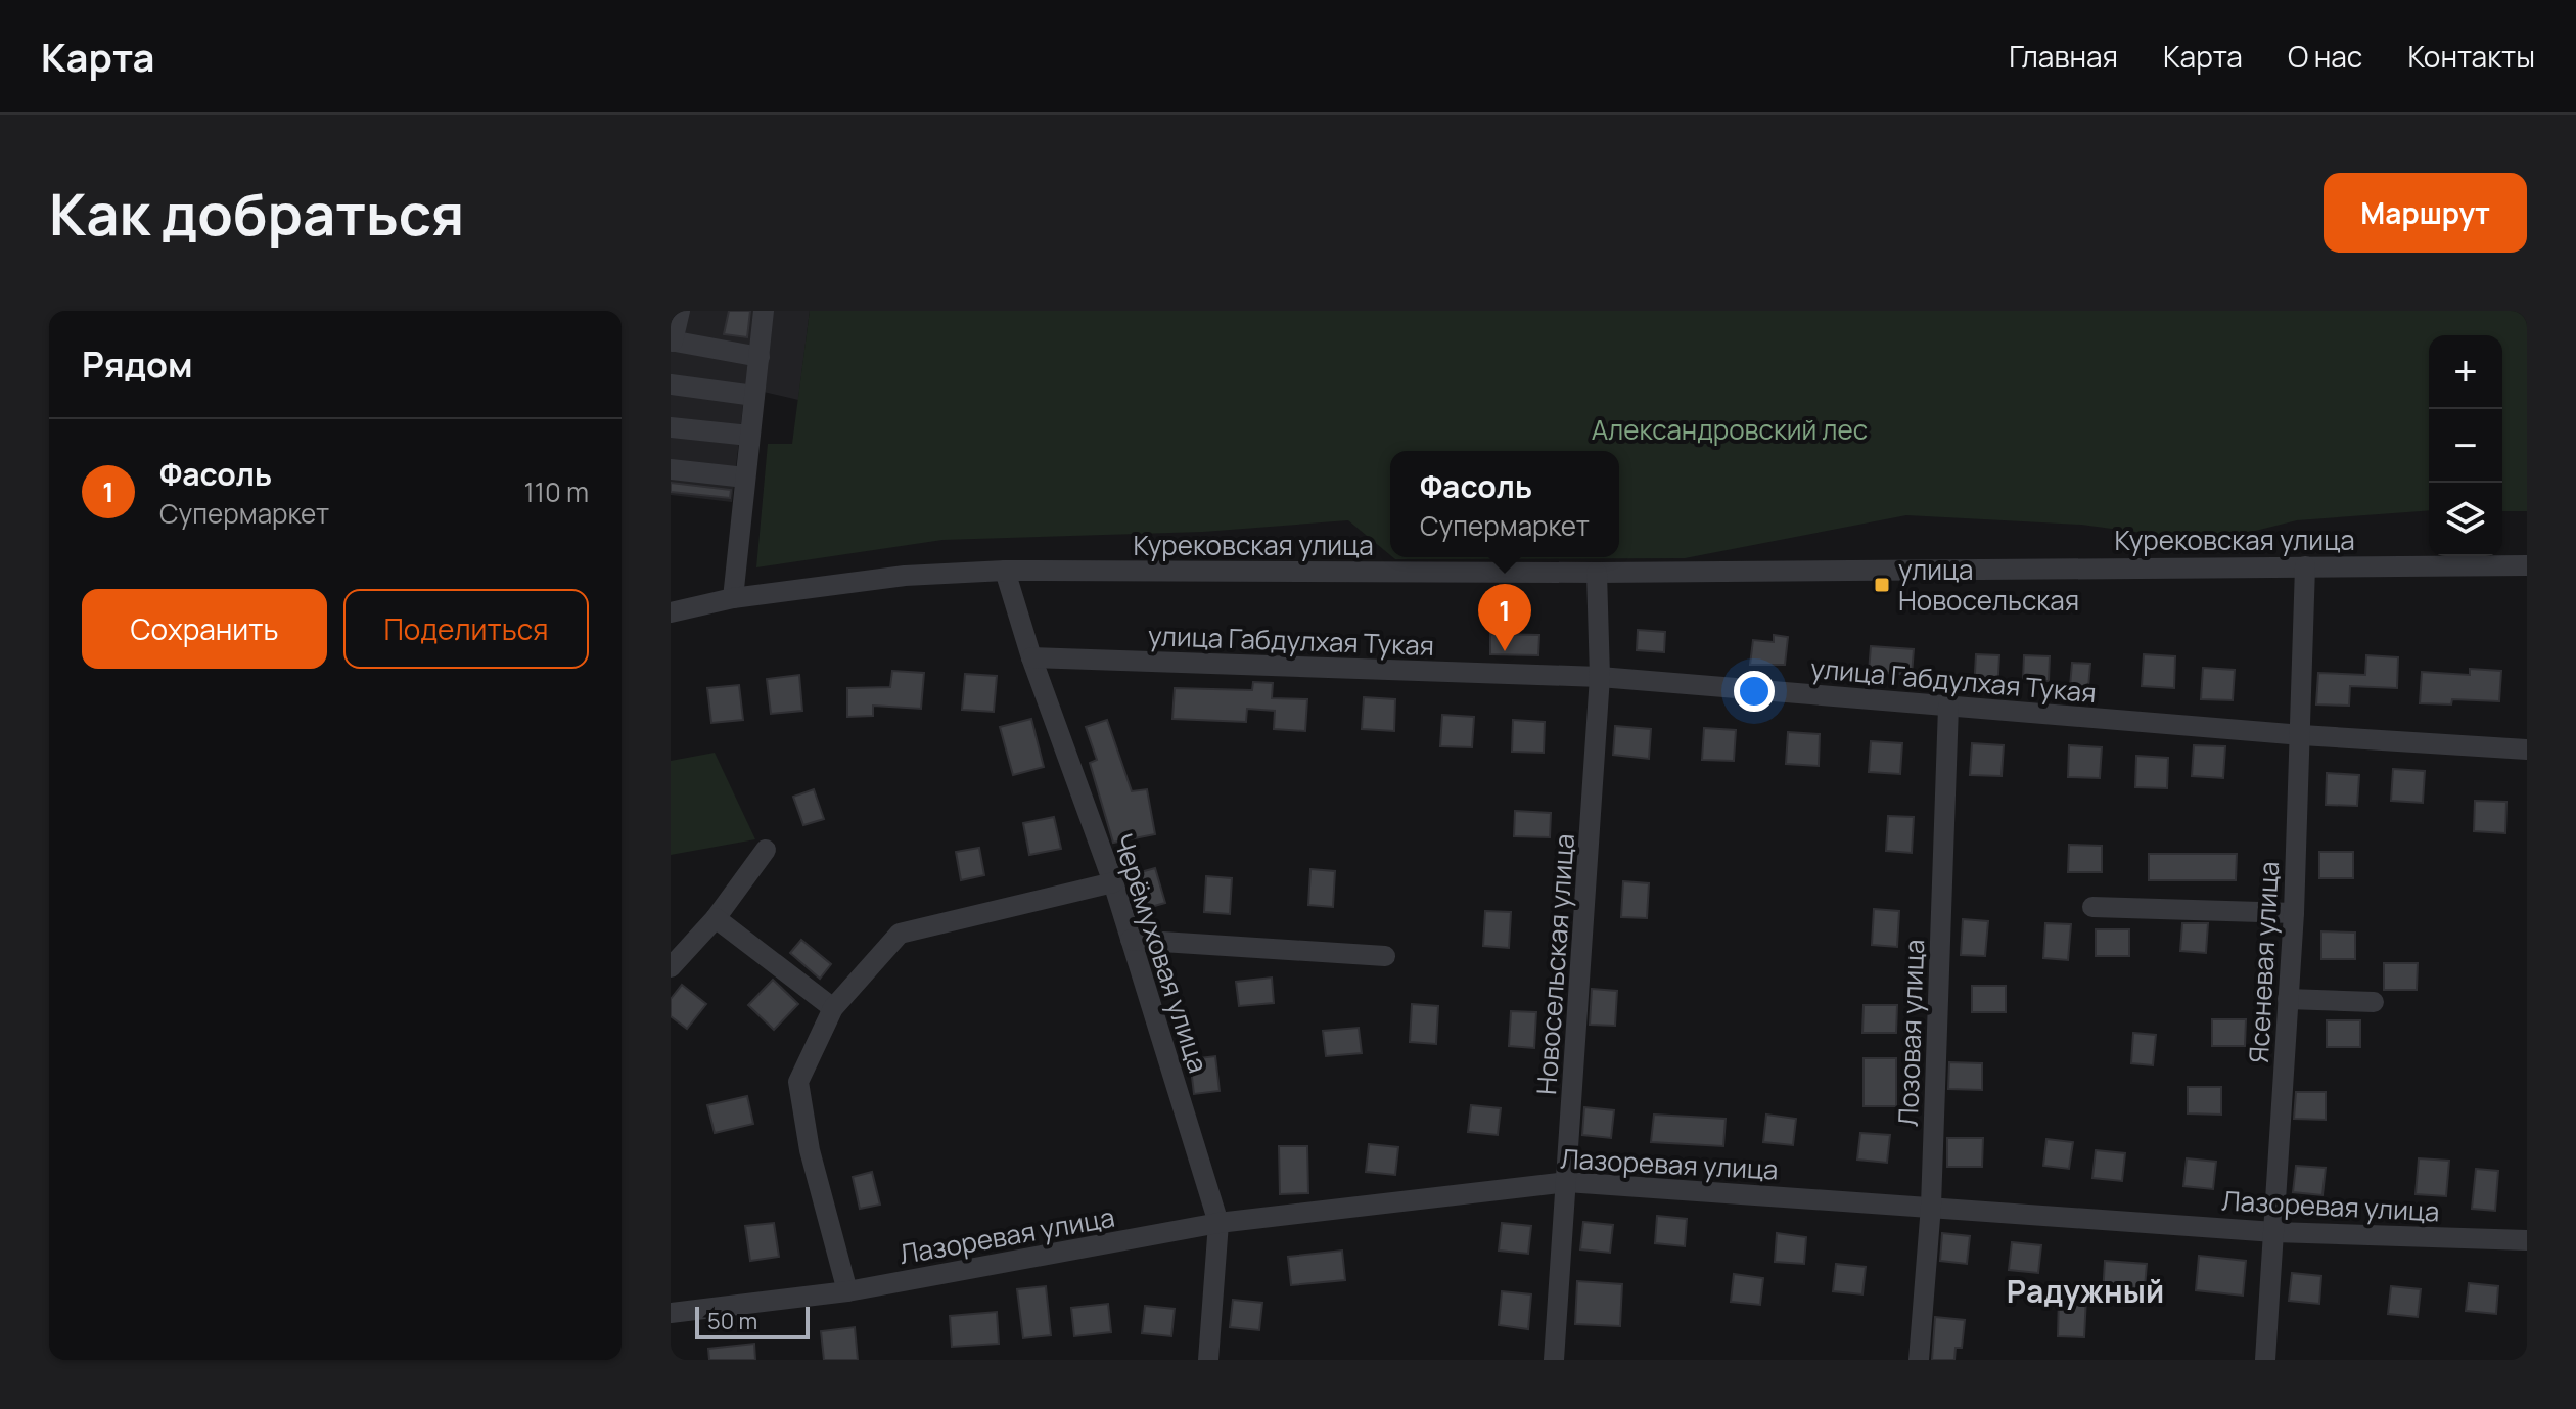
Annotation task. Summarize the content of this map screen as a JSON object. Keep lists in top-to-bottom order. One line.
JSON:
{"streets":{"street":["Курековская улица","улица Габдулхая Тукая","Черёмуховая улица","Ясеневая улица","Новосельская улица","Лозовая улица","Лазоревая улица"]},"crossings":[["Курековская улица","Черёмуховая улица"],["Курековская улица","Ясеневая улица"],["Курековская улица","Новосельская улица"],["улица Габдулхая Тукая","Черёмуховая улица"],["улица Габдулхая Тукая","Ясеневая улица"],["улица Габдулхая Тукая","Новосельская улица"],["улица Габдулхая Тукая","Лозовая улица"],["Черёмуховая улица","Лазоревая улица"],["Ясеневая улица","Лазоревая улица"],["Новосельская улица","Лазоревая улица"],["Лозовая улица","Лазоревая улица"]],"districts":["Радужный"],"parks":["Александровский лес"],"places":{"transit":["улица Новосельская"]},"scale_bar":"50 m","page":{"header":"Карта","nav":["Главная","Карта","О нас","Контакты"],"buttons":["Маршрут",["Сохранить","Поделиться"]],"title":"Как добраться","heading":"Рядом","map_buttons":["+","−"],"list":[{"mark":"1","name":"Фасоль","note":"Супермаркет","value":"110 m"}],"popup":["Фасоль","Супермаркет"],"pins":"1","scale":"50 m"}}
